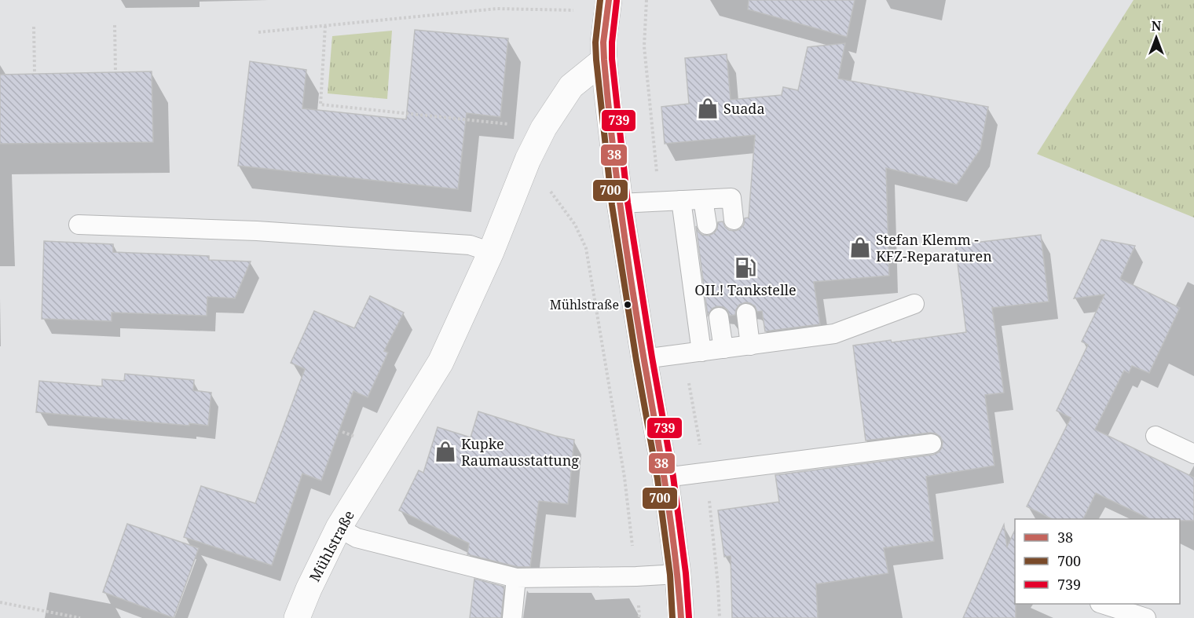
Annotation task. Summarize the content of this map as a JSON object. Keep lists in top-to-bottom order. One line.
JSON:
{"streets":{"street":["Mühlstraße"]},"places":{"shop":["Suada","Stefan Klemm - KFZ-Reparaturen","Kupke Raumausstattung"],"fuel station":["OIL! Tankstelle"],"other":["Mühlstraße"]},"lines":["transit line 38","transit line 700","transit line 739"],"legend":["38","700","739"],"north":"top"}
